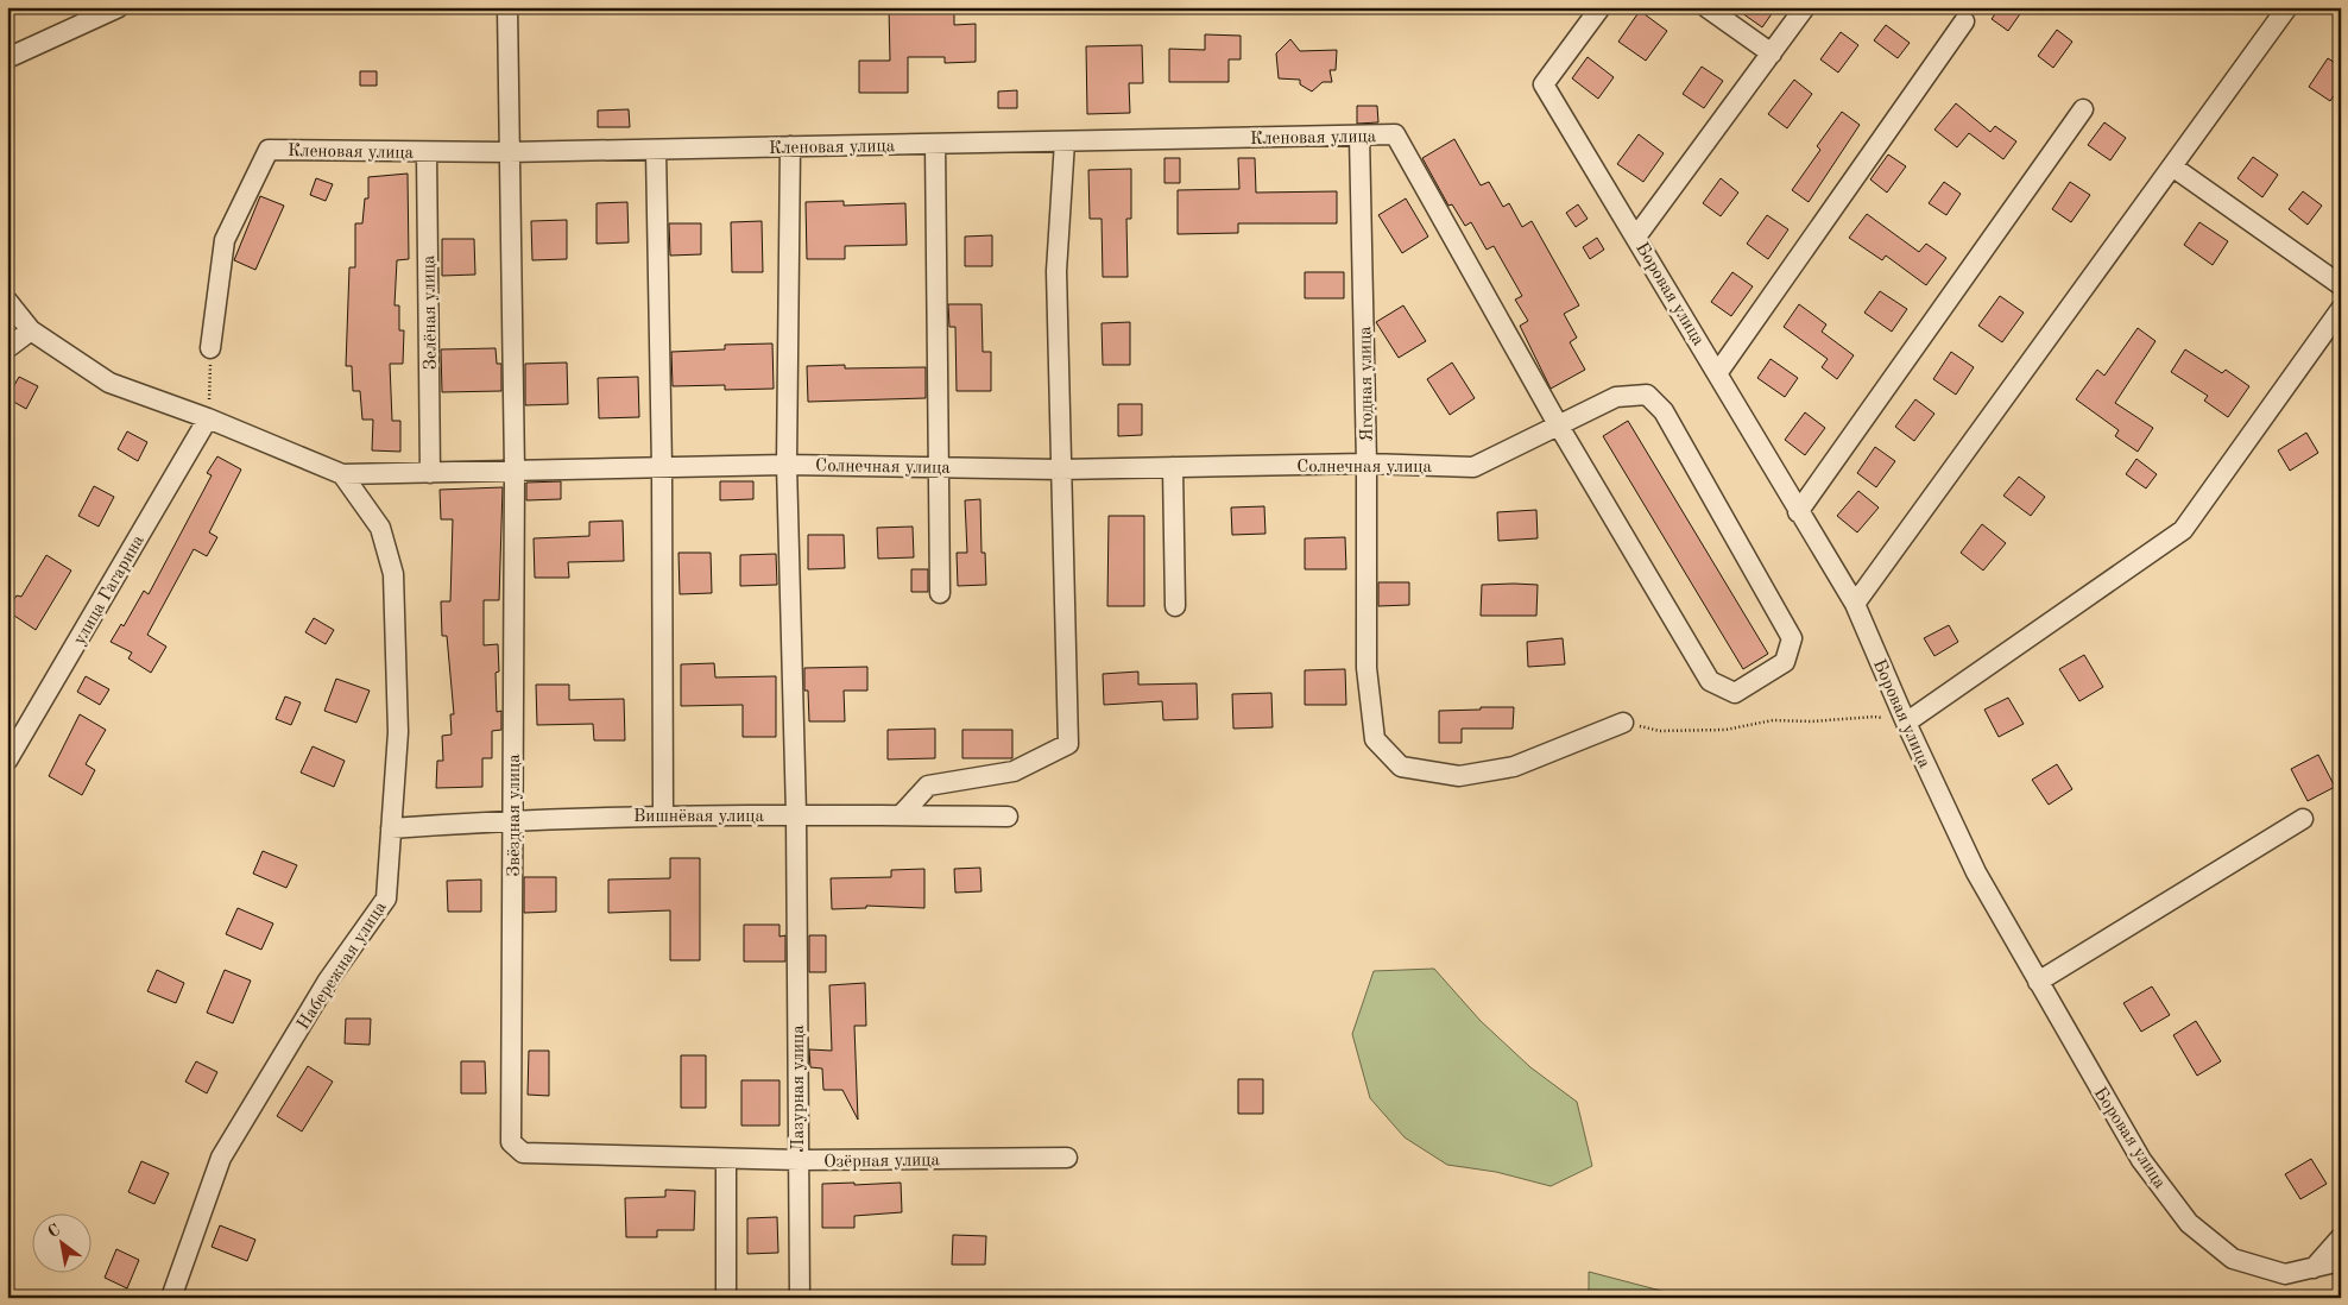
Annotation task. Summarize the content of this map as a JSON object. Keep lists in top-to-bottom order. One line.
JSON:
{"streets":{"street":["Кленовая улица","Боровая улица","Зелёная улица","Ягодная улица","Солнечная улица","улица Гагарина","Звёздная улица","Вишнёвая улица","Набережная улица","Лазурная улица","Озёрная улица"]},"crossings":[["Кленовая улица","Зелёная улица"],["Кленовая улица","Ягодная улица"],["Кленовая улица","Солнечная улица"],["Кленовая улица","Звёздная улица"],["Кленовая улица","Лазурная улица"],["Зелёная улица","Солнечная улица"],["Ягодная улица","Солнечная улица"],["Солнечная улица","улица Гагарина"],["Солнечная улица","Звёздная улица"],["Солнечная улица","Набережная улица"],["Солнечная улица","Лазурная улица"],["Звёздная улица","Вишнёвая улица"],["Звёздная улица","Лазурная улица"],["Вишнёвая улица","Набережная улица"],["Вишнёвая улица","Лазурная улица"],["Лазурная улица","Озёрная улица"]],"north":"top left"}
